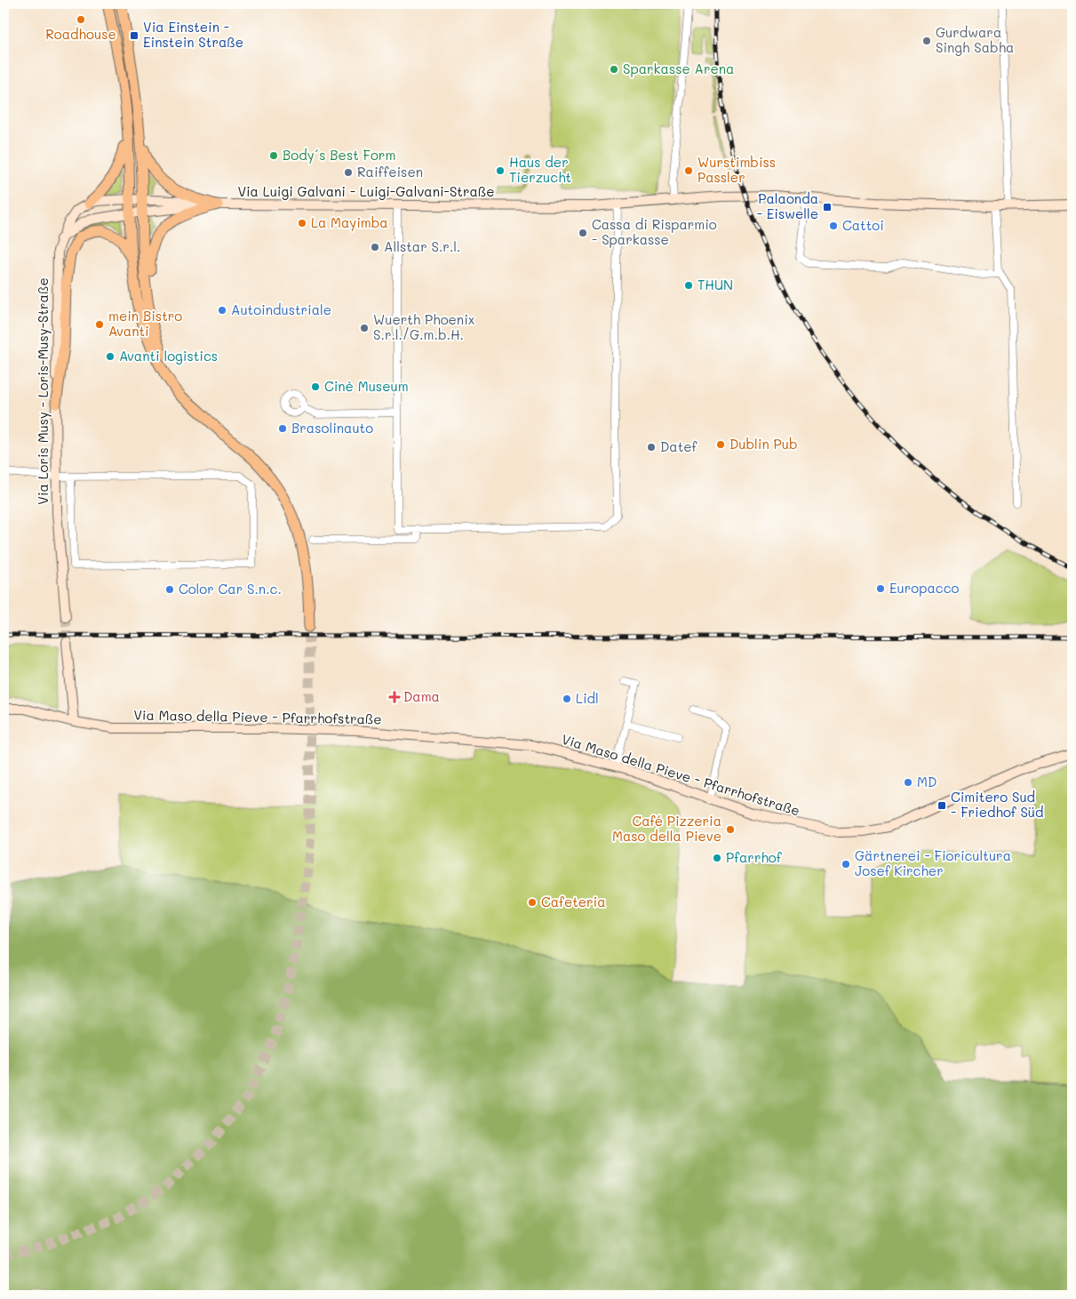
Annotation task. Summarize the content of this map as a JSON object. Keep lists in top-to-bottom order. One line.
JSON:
{"streets":{"street":["Via Luigi Galvani - Luigi-Galvani-Straße","Via Loris Musy - Loris-Musy-Straße","Via Maso della Pieve - Pfarrhofstraße"]},"places":{"other":["Roadhouse","Gurdwara Singh Sabha","Sparkasse Arena","Body´s Best Form","Haus der Tierzucht","Wurstimbiss Passler","Raiffeisen","La Mayimba","Cattoi","Cassa di Risparmio - Sparkasse","Allstar S.r.l.","THUN","Autoindustriale","mein Bistro Avanti","Wuerth Phoenix S.r.l./G.m.b.H.","Avanti logistics","Cinè Museum","Brasolinauto","Dublin Pub","Datef","Europacco","Color Car S.n.c.","Lidl","MD","Café Pizzeria Maso della Pieve","Pfarrhof","Gärtnerei - Fioricultura Josef Kircher","Cafeteria"],"transit":["Via Einstein - Einstein Straße","Palaonda - Eiswelle","Cimitero Sud - Friedhof Süd"],"health":["Dama"]}}
